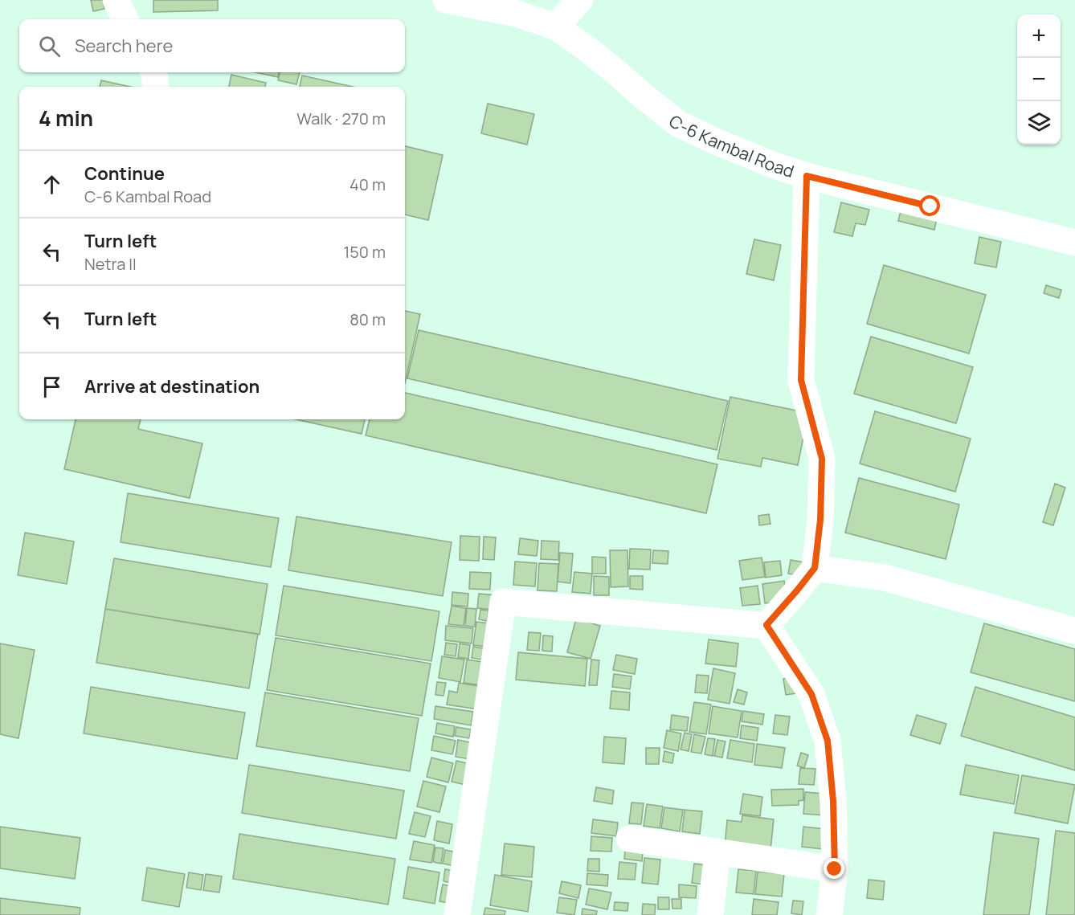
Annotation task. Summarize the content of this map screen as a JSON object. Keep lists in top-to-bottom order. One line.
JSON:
{"streets":{"street":["C-6 Kambal Road"]},"page":{"map_buttons":["+","−"],"search":"Search here","heading":["4 min","Walk · 270 m"],"list":[["Continue","C-6 Kambal Road","40 m"],["Turn left","Netra II","150 m"],["Turn left","80 m"],"Arrive at destination"]}}
